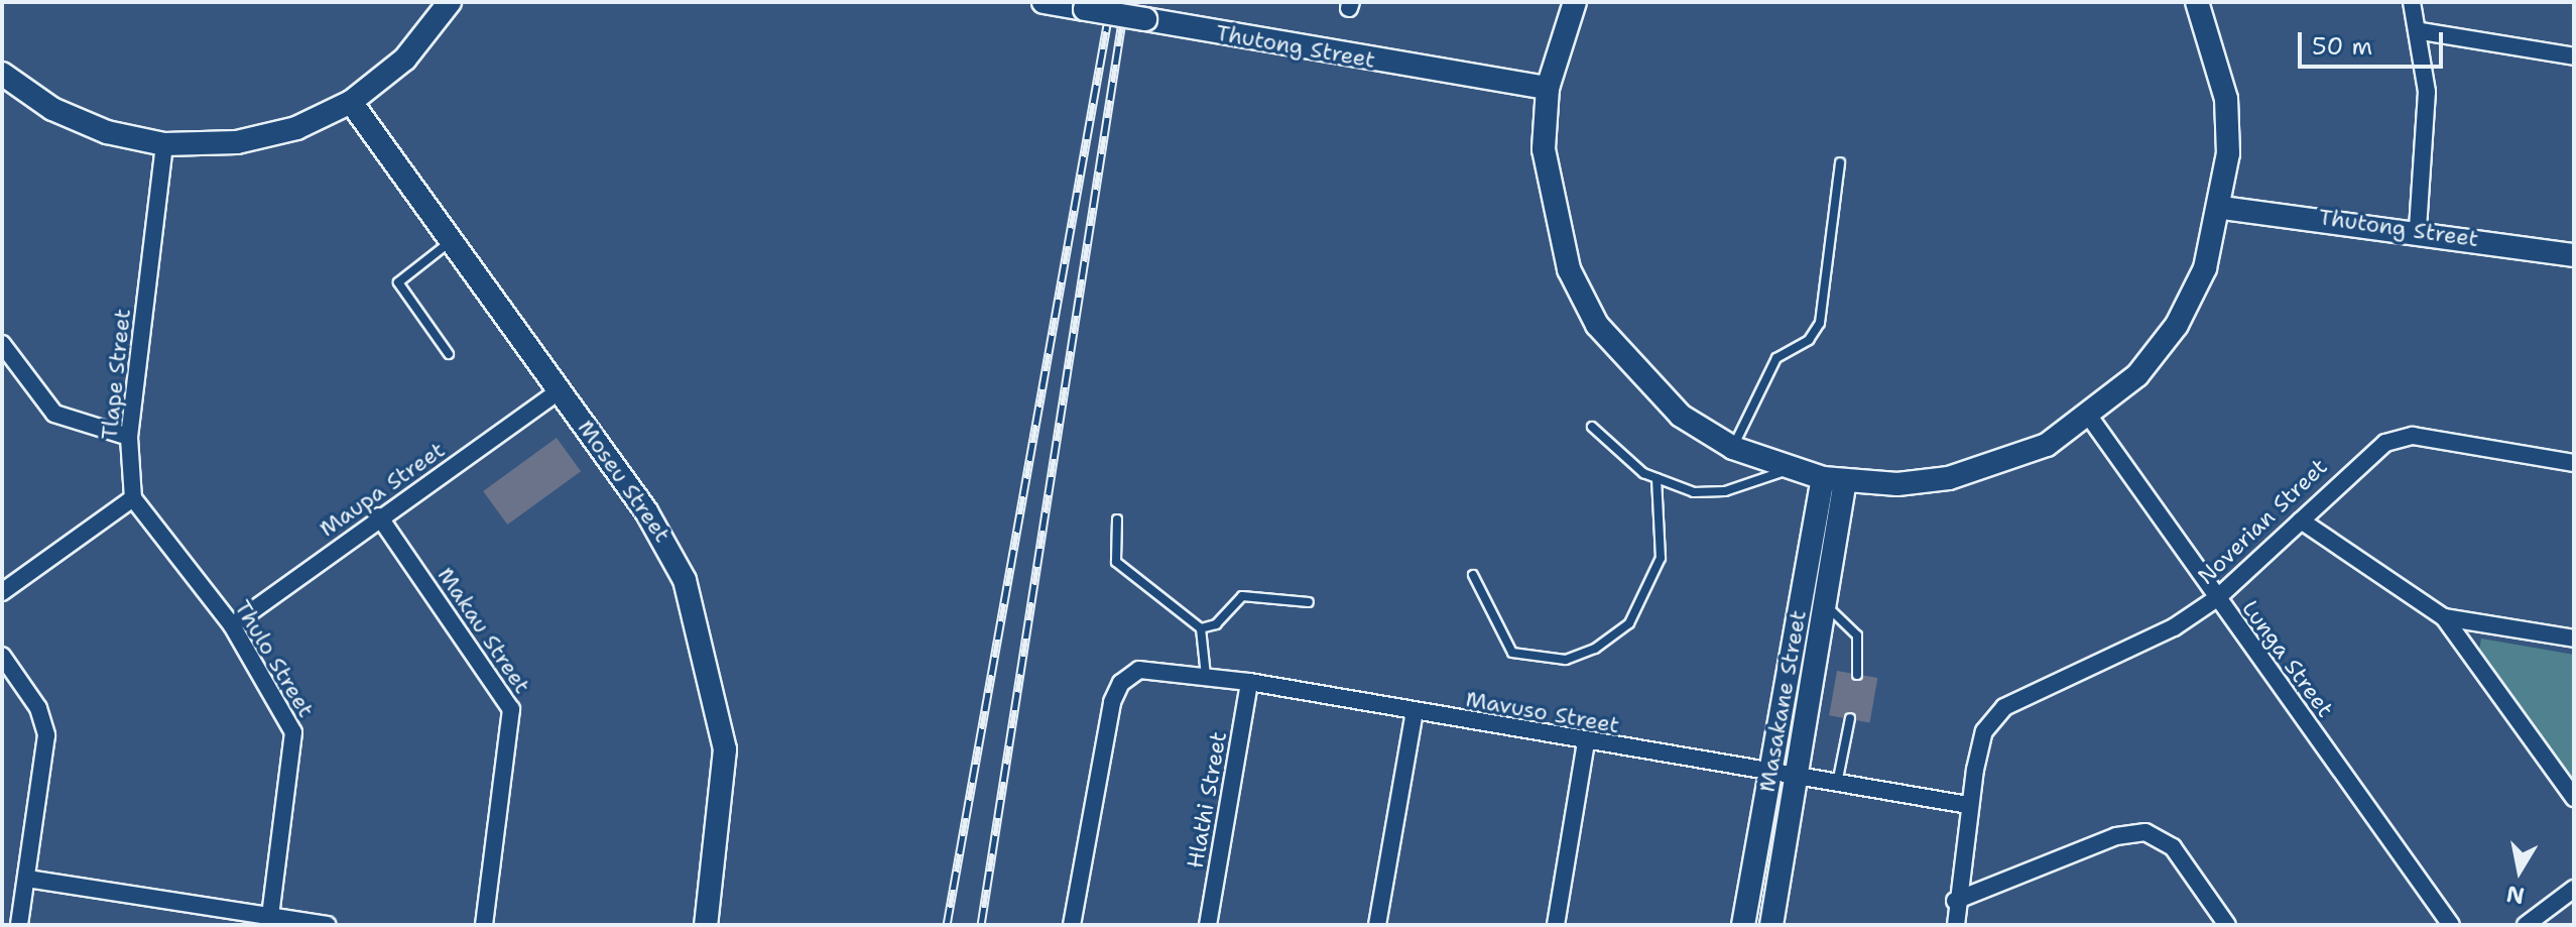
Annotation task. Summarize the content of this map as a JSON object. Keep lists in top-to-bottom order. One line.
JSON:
{"streets":{"street":["Thutong Street","Tlape Street","Moseu Street","Maupa Street","Noverian Street","Makau Street","Thulo Street","Lunga Street","Masakane Street","Mavuso Street","Hlathi Street"]},"crossings":[["Tlape Street","Thulo Street"],["Moseu Street","Maupa Street"],["Maupa Street","Makau Street"],["Maupa Street","Thulo Street"],["Noverian Street","Lunga Street"],["Noverian Street","Mavuso Street"],["Masakane Street","Mavuso Street"],["Mavuso Street","Hlathi Street"]],"scale_bar":"50 m","north":"bottom"}
